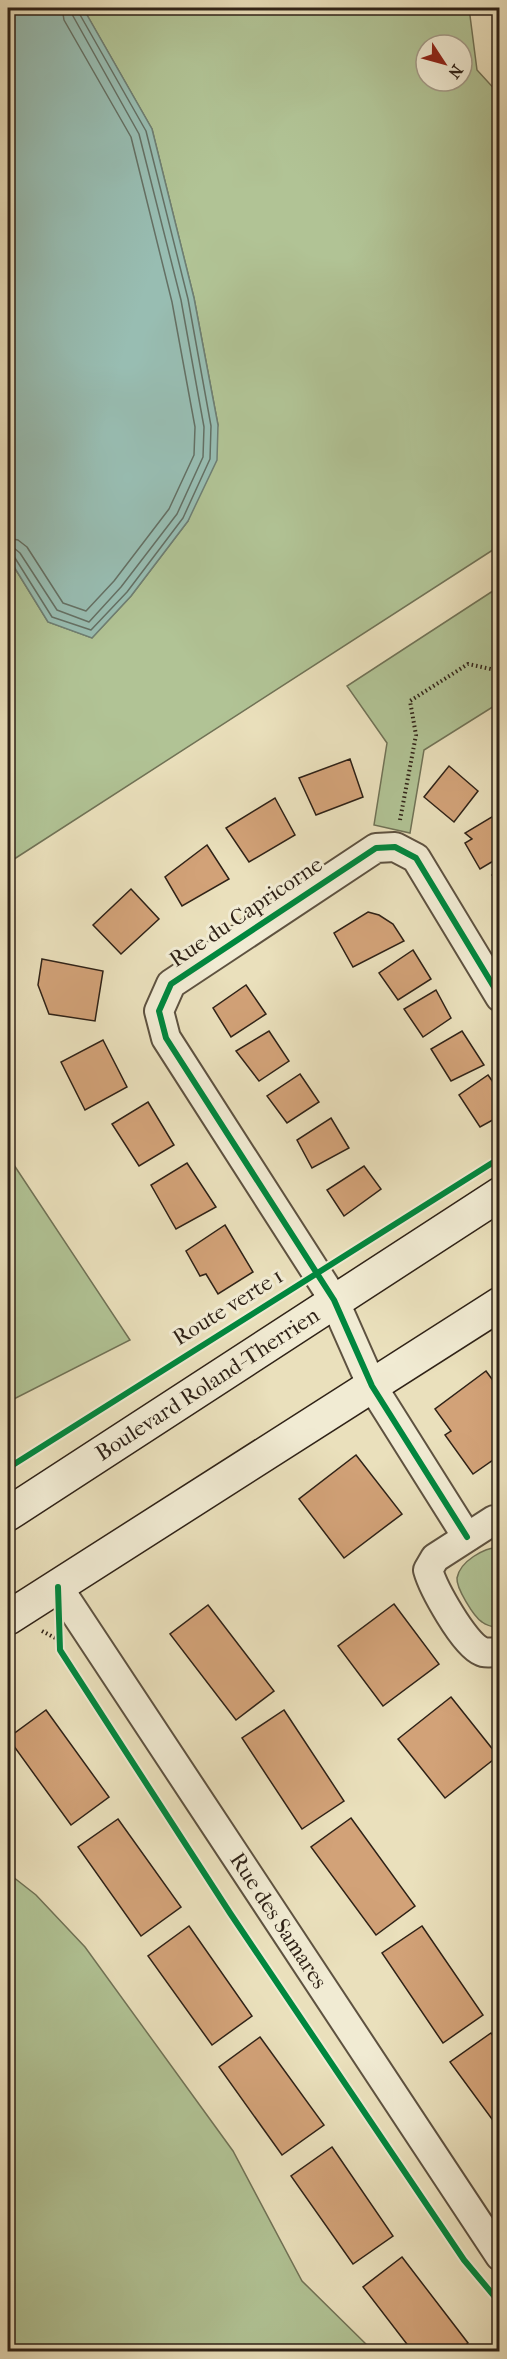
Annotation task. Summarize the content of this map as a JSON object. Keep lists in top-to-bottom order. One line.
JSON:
{"streets":{"main road":["Boulevard Roland-Therrien"],"street":["Rue du Capricorne","Rue des Samares"],"cycle path":["Route verte 1"]},"crossings":[["Rue du Capricorne","Boulevard Roland-Therrien"]],"north":"bottom right"}
